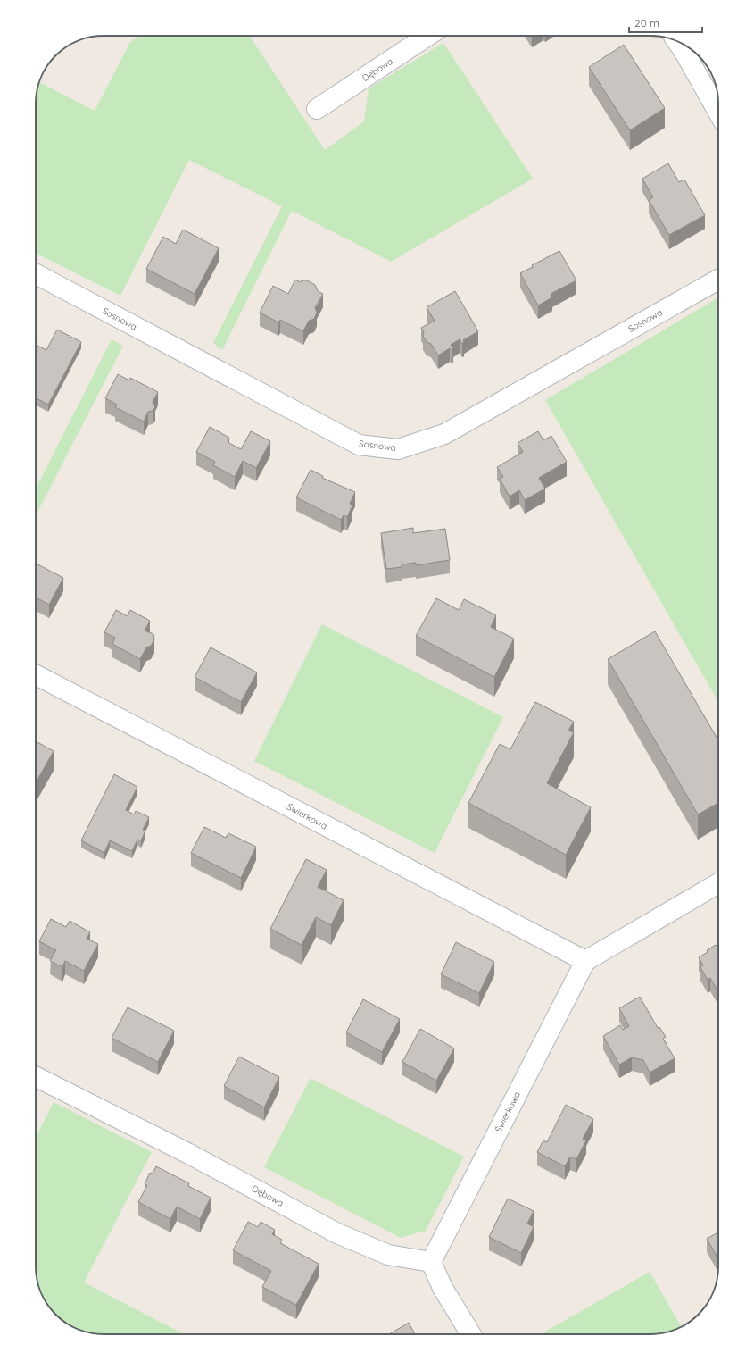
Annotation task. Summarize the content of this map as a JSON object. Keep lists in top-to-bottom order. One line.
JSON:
{"streets":{"street":["Dębowa","Sosnowa","Świerkowa"]},"crossings":[["Dębowa","Świerkowa"]],"scale_bar":"20 m"}
